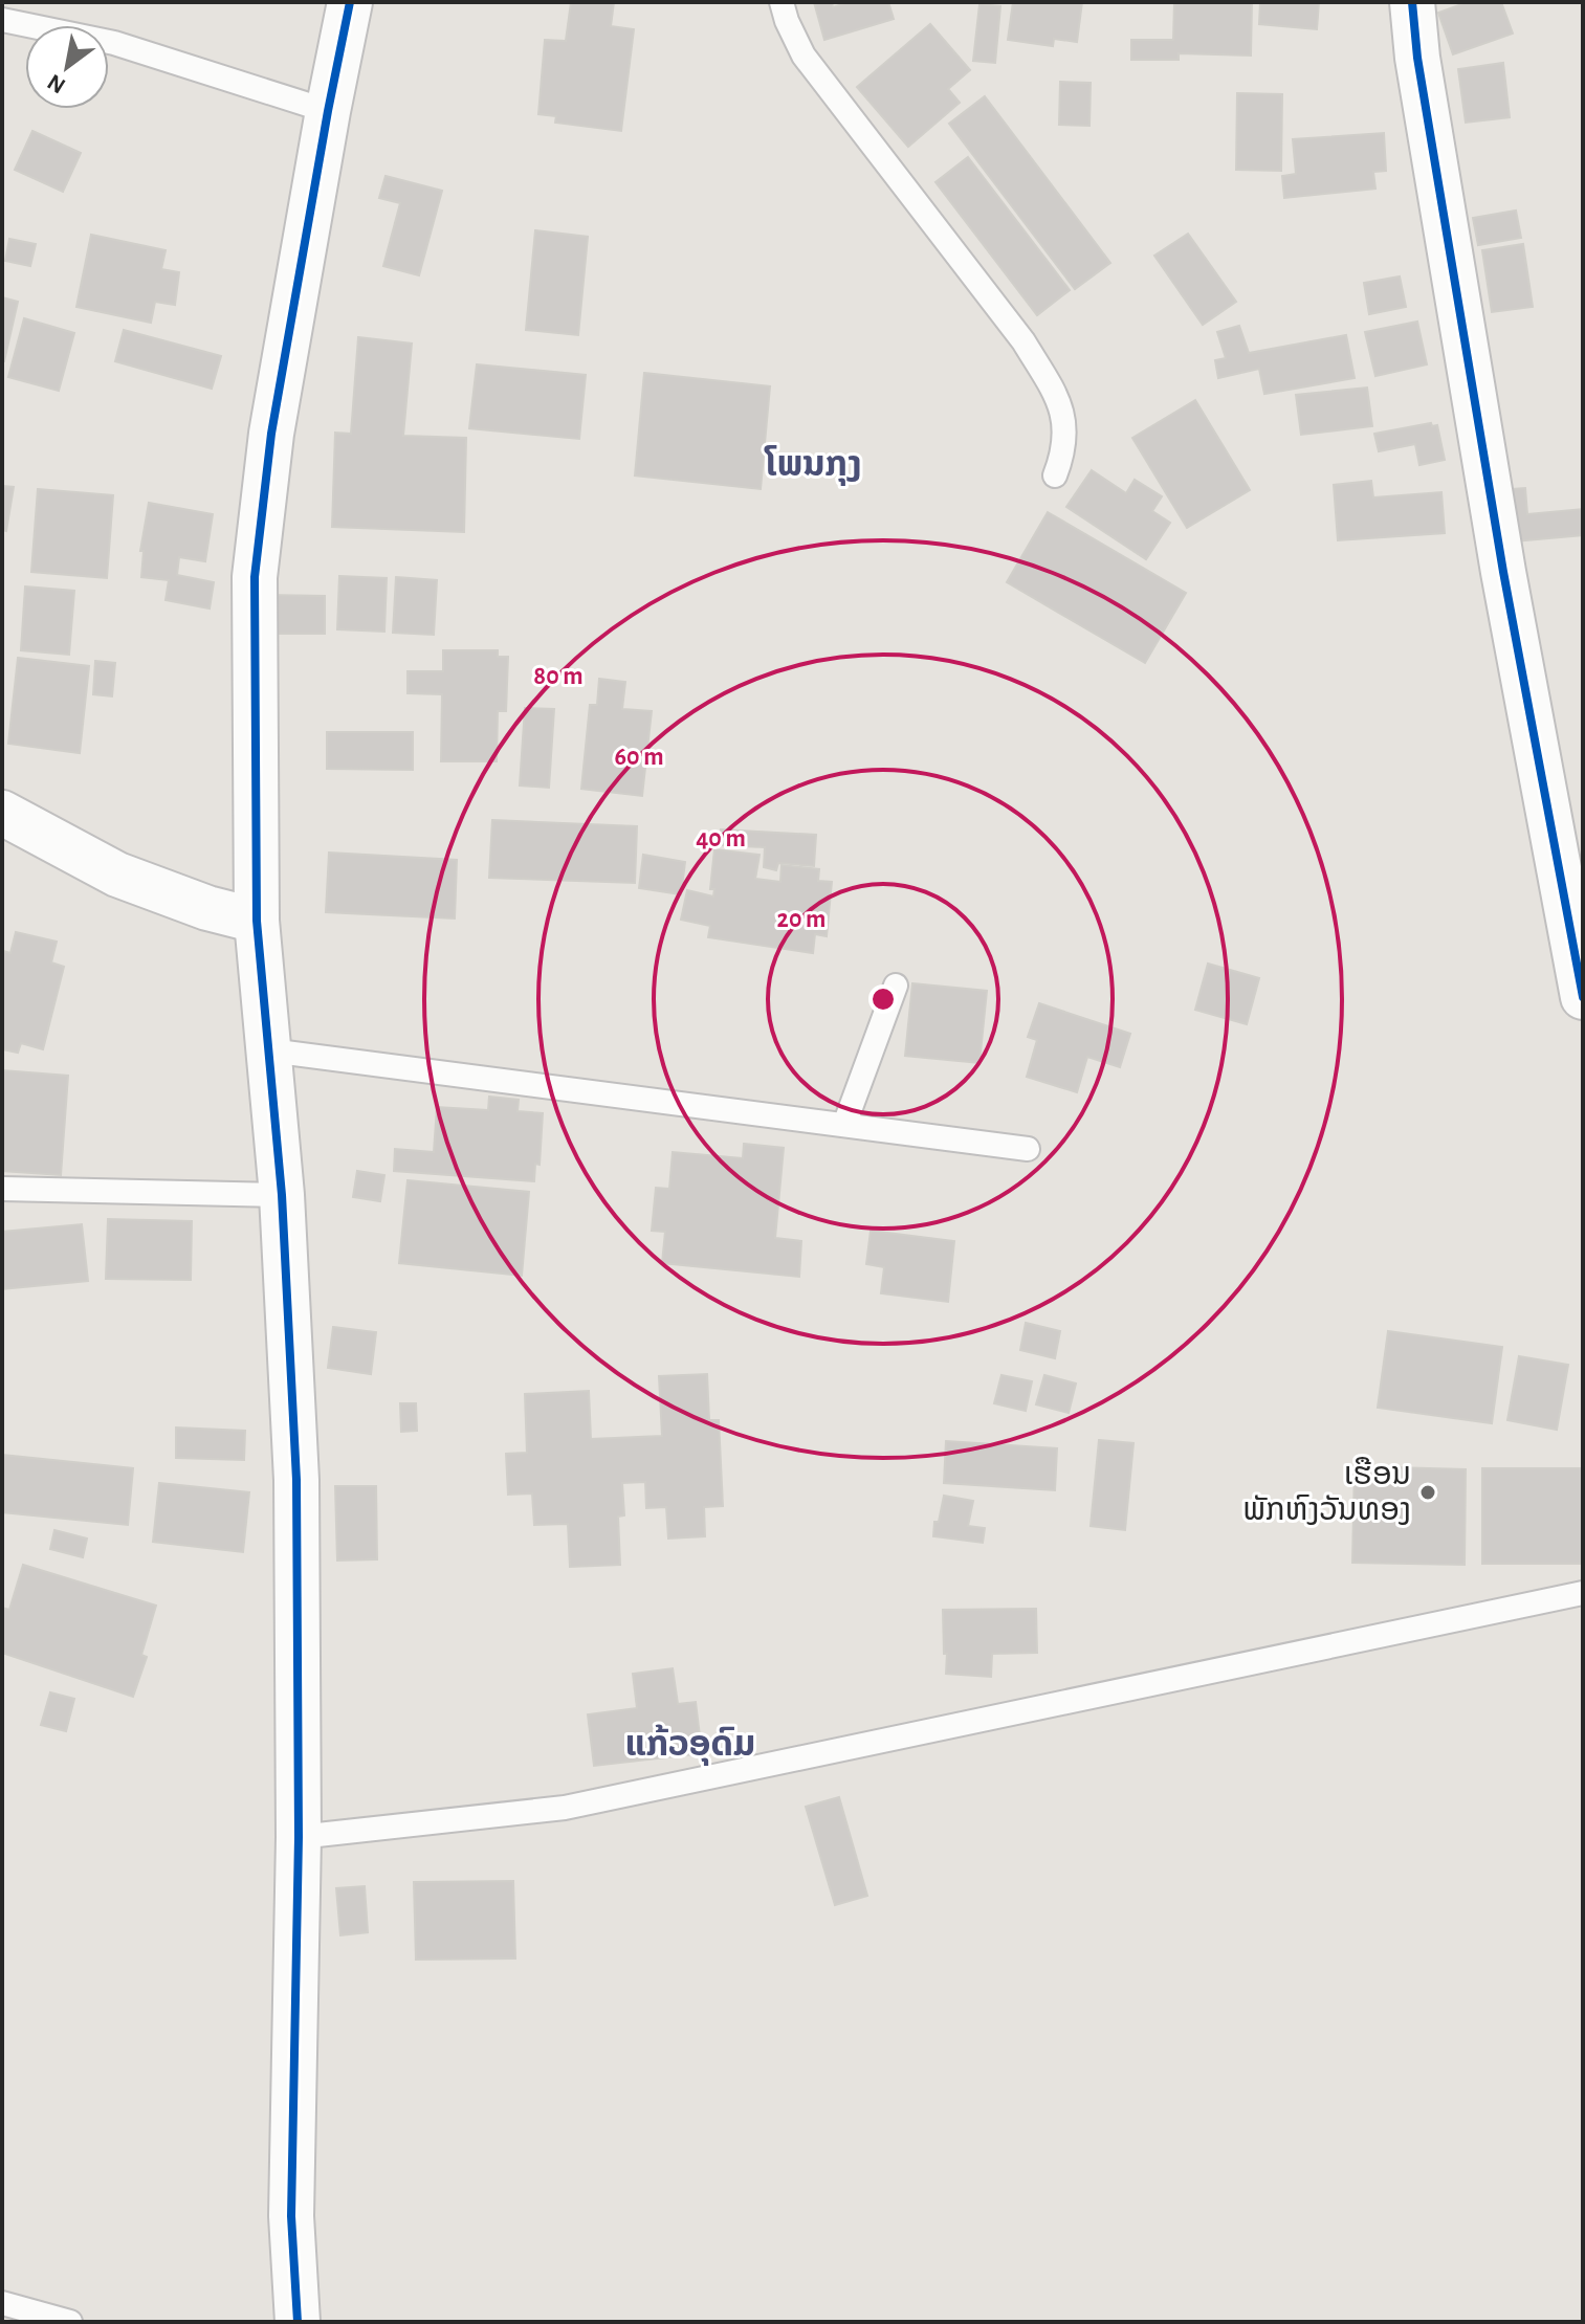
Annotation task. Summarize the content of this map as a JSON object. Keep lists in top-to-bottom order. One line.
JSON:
{"districts":["ໂພນກຸງ","ແກ້ວອຸດົມ"],"places":["ເຮືອນ ພັກຫົງວັນທອງ"],"north":"bottom left","rings":["80 m","60 m","40 m","20 m"]}
